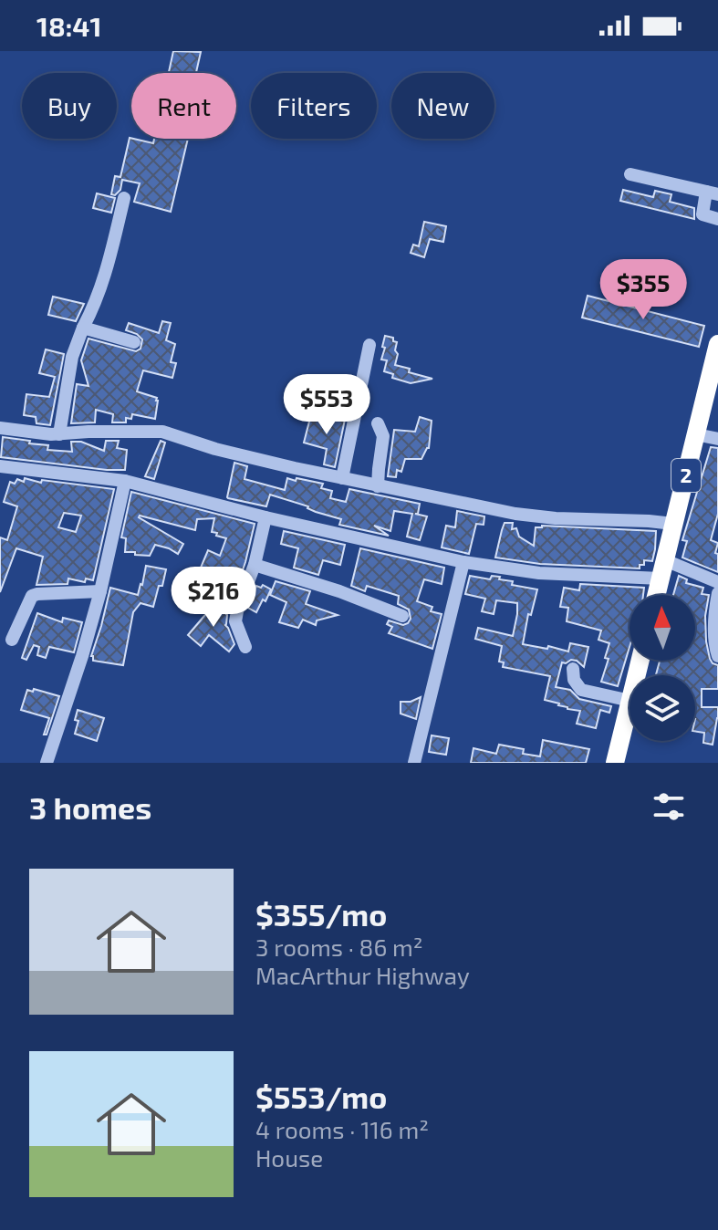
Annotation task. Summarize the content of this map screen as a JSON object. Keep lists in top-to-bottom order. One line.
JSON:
{"streets":{"highway":["2"]},"north":"top","page":{"status":"18:41","chip":["Buy","Rent","Filters","New"],"price":["$355","$553","$216"],"heading":"3 homes","list":[{"name":"$355/mo","note":"3 rooms · 86 m² · MacArthur Highway"},{"name":"$553/mo","note":"4 rooms · 116 m² · House"}]}}
